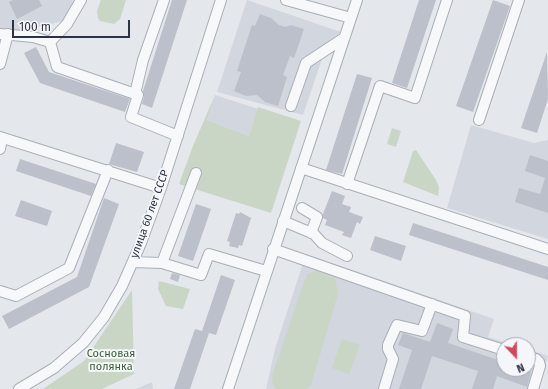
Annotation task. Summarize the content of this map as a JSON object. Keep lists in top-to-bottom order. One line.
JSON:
{"streets":{"street":["улица 60 лет СССР"]},"parks":["Сосновая полянка"],"scale_bar":"100 m","north":"bottom"}
